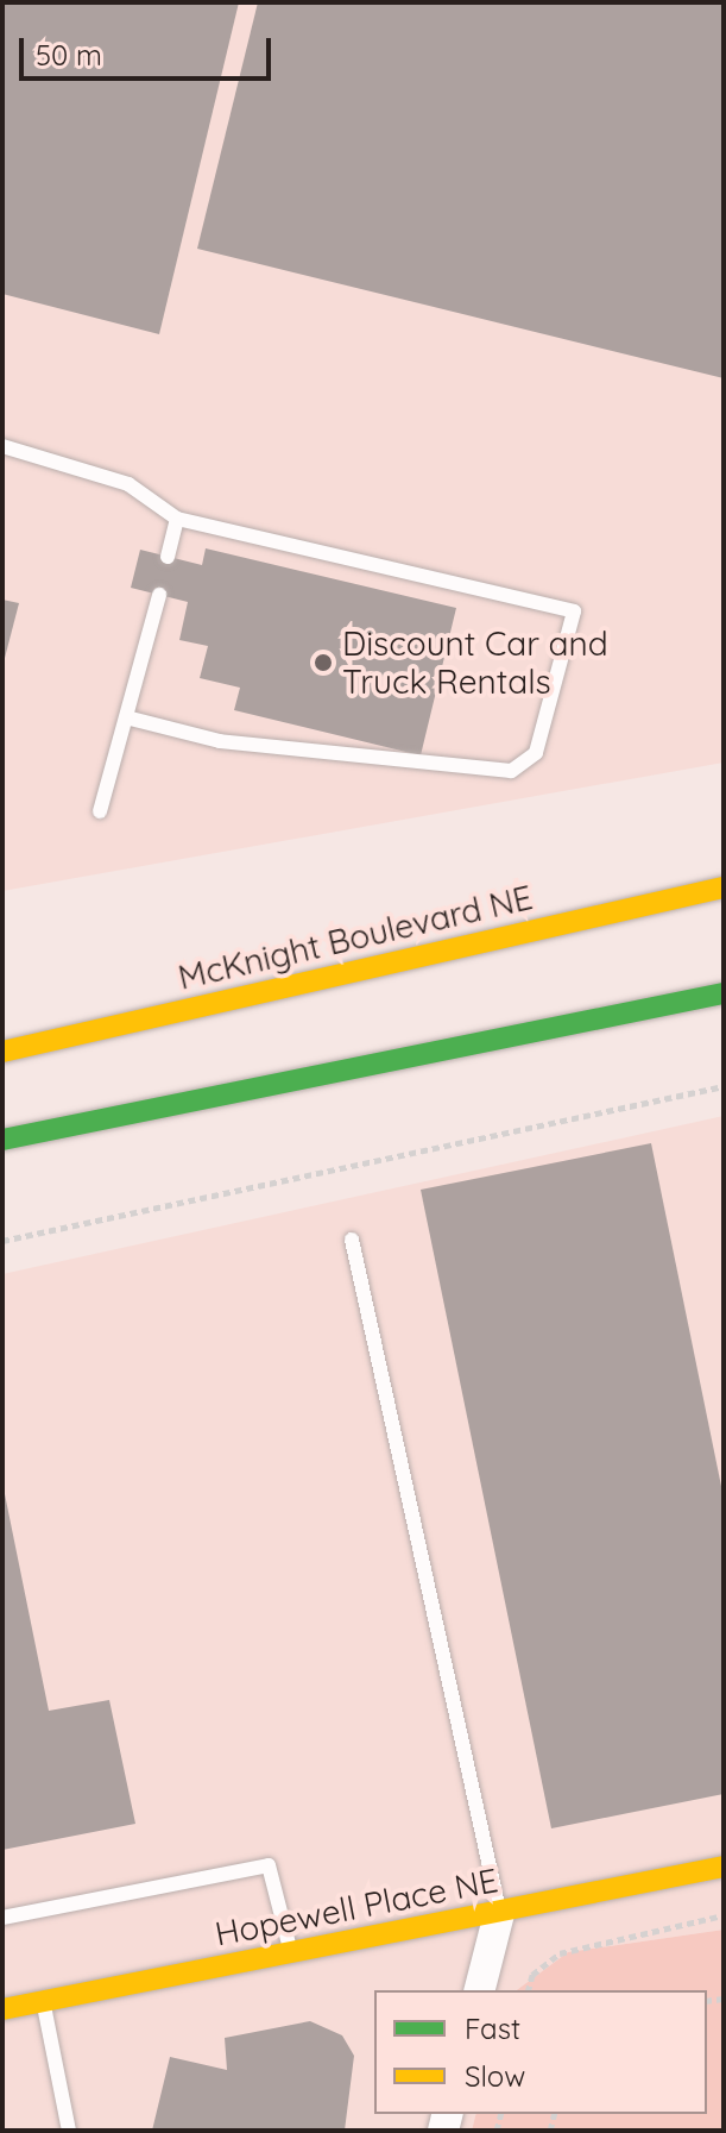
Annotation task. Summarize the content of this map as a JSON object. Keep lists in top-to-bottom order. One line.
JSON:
{"streets":{"main road":["McKnight Boulevard NE","Hopewell Place NE"]},"places":["Discount Car and Truck Rentals"],"legend":["Fast","Slow"],"scale_bar":"50 m"}
